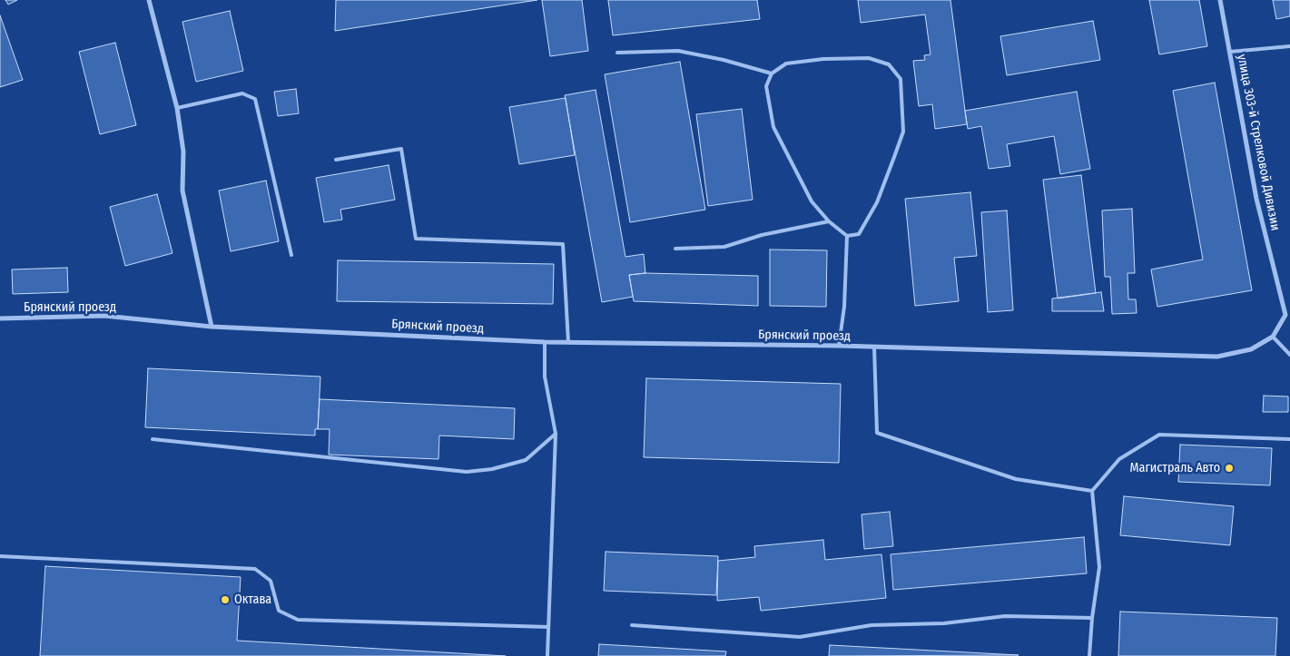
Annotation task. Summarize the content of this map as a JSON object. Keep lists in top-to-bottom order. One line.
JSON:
{"streets":{"street":["улица 303-й Стрелковой Дивизии","Брянский проезд"]},"places":["Магистраль Авто","Октава"]}
